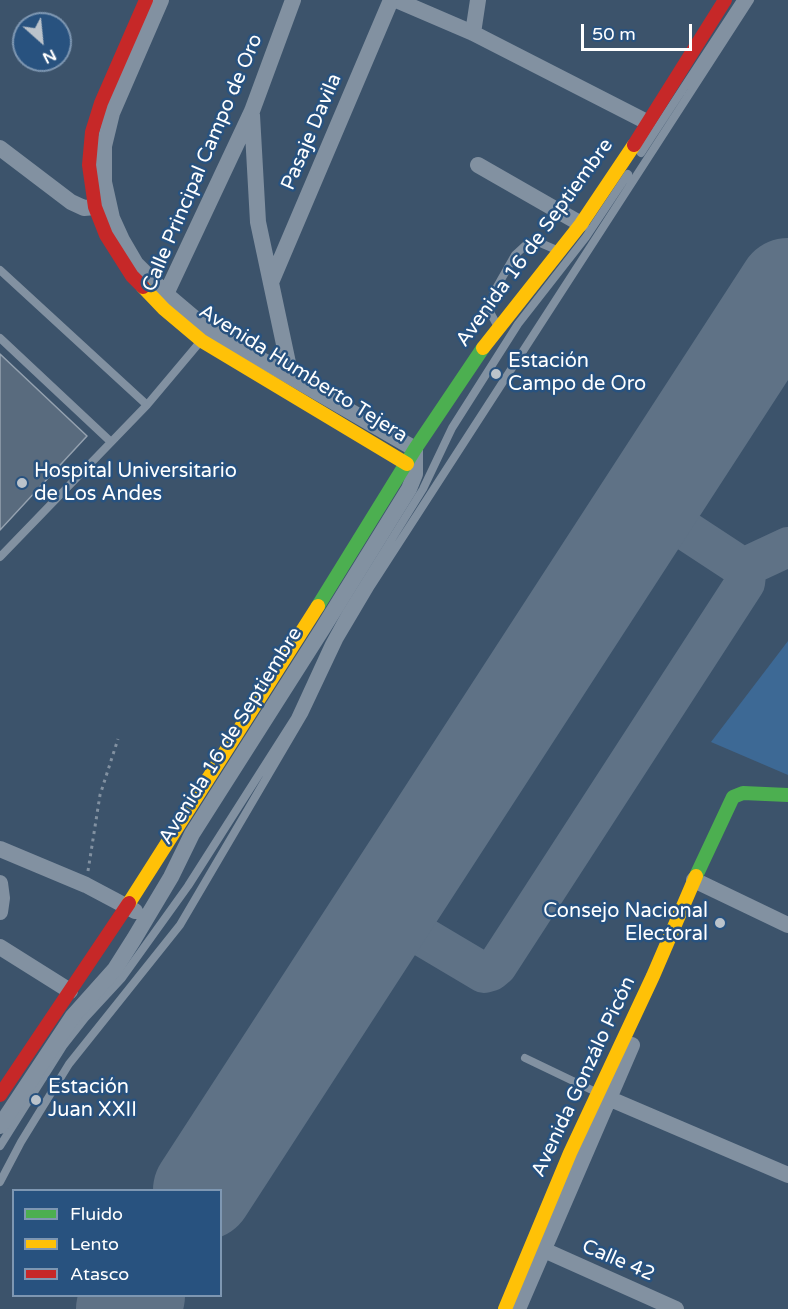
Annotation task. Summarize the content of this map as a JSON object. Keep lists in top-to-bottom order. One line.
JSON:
{"streets":{"street":["Pasaje Davila","Calle Principal Campo de Oro","Avenida 16 de Septiembre","Avenida Humberto Tejera","Avenida Gonzálo Picón","Calle 42"]},"crossings":[["Calle Principal Campo de Oro","Avenida Humberto Tejera"],["Avenida 16 de Septiembre","Avenida Humberto Tejera"],["Avenida Gonzálo Picón","Calle 42"]],"places":["Estación Campo de Oro","Hospital Universitario de Los Andes","Consejo Nacional Electoral","Estación Juan XXII"],"legend":["Fluido","Lento","Atasco"],"scale_bar":"50 m","north":"bottom right"}
